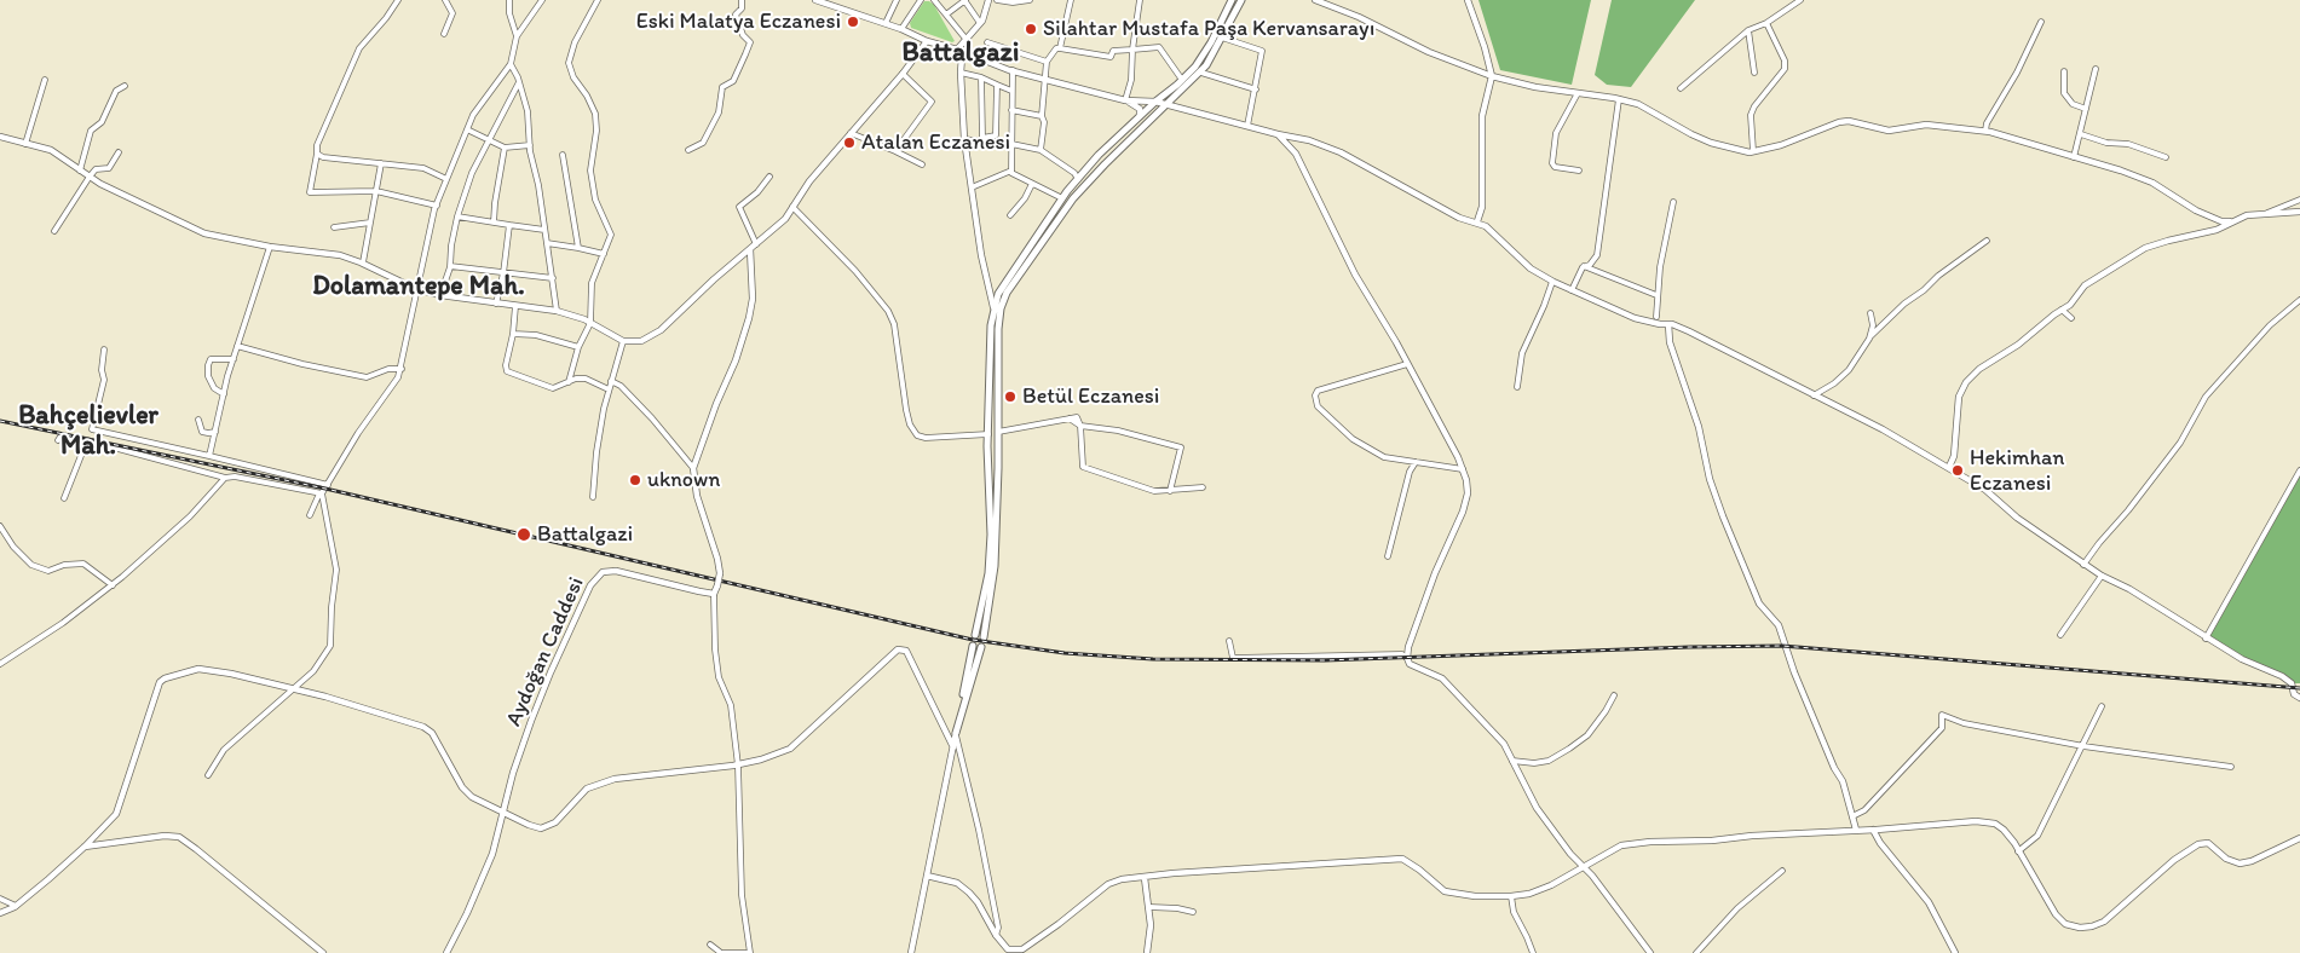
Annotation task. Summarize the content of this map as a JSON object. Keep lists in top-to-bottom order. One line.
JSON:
{"streets":{"street":["Aydoğan Caddesi"]},"districts":["Battalgazi","Dolamantepe Mah.","Bahçelievler Mah."],"places":["Eski Malatya Eczanesi","Silahtar Mustafa Paşa Kervansarayı","Atalan Eczanesi","Betül Eczanesi","Hekimhan Eczanesi","uknown","Battalgazi"]}
